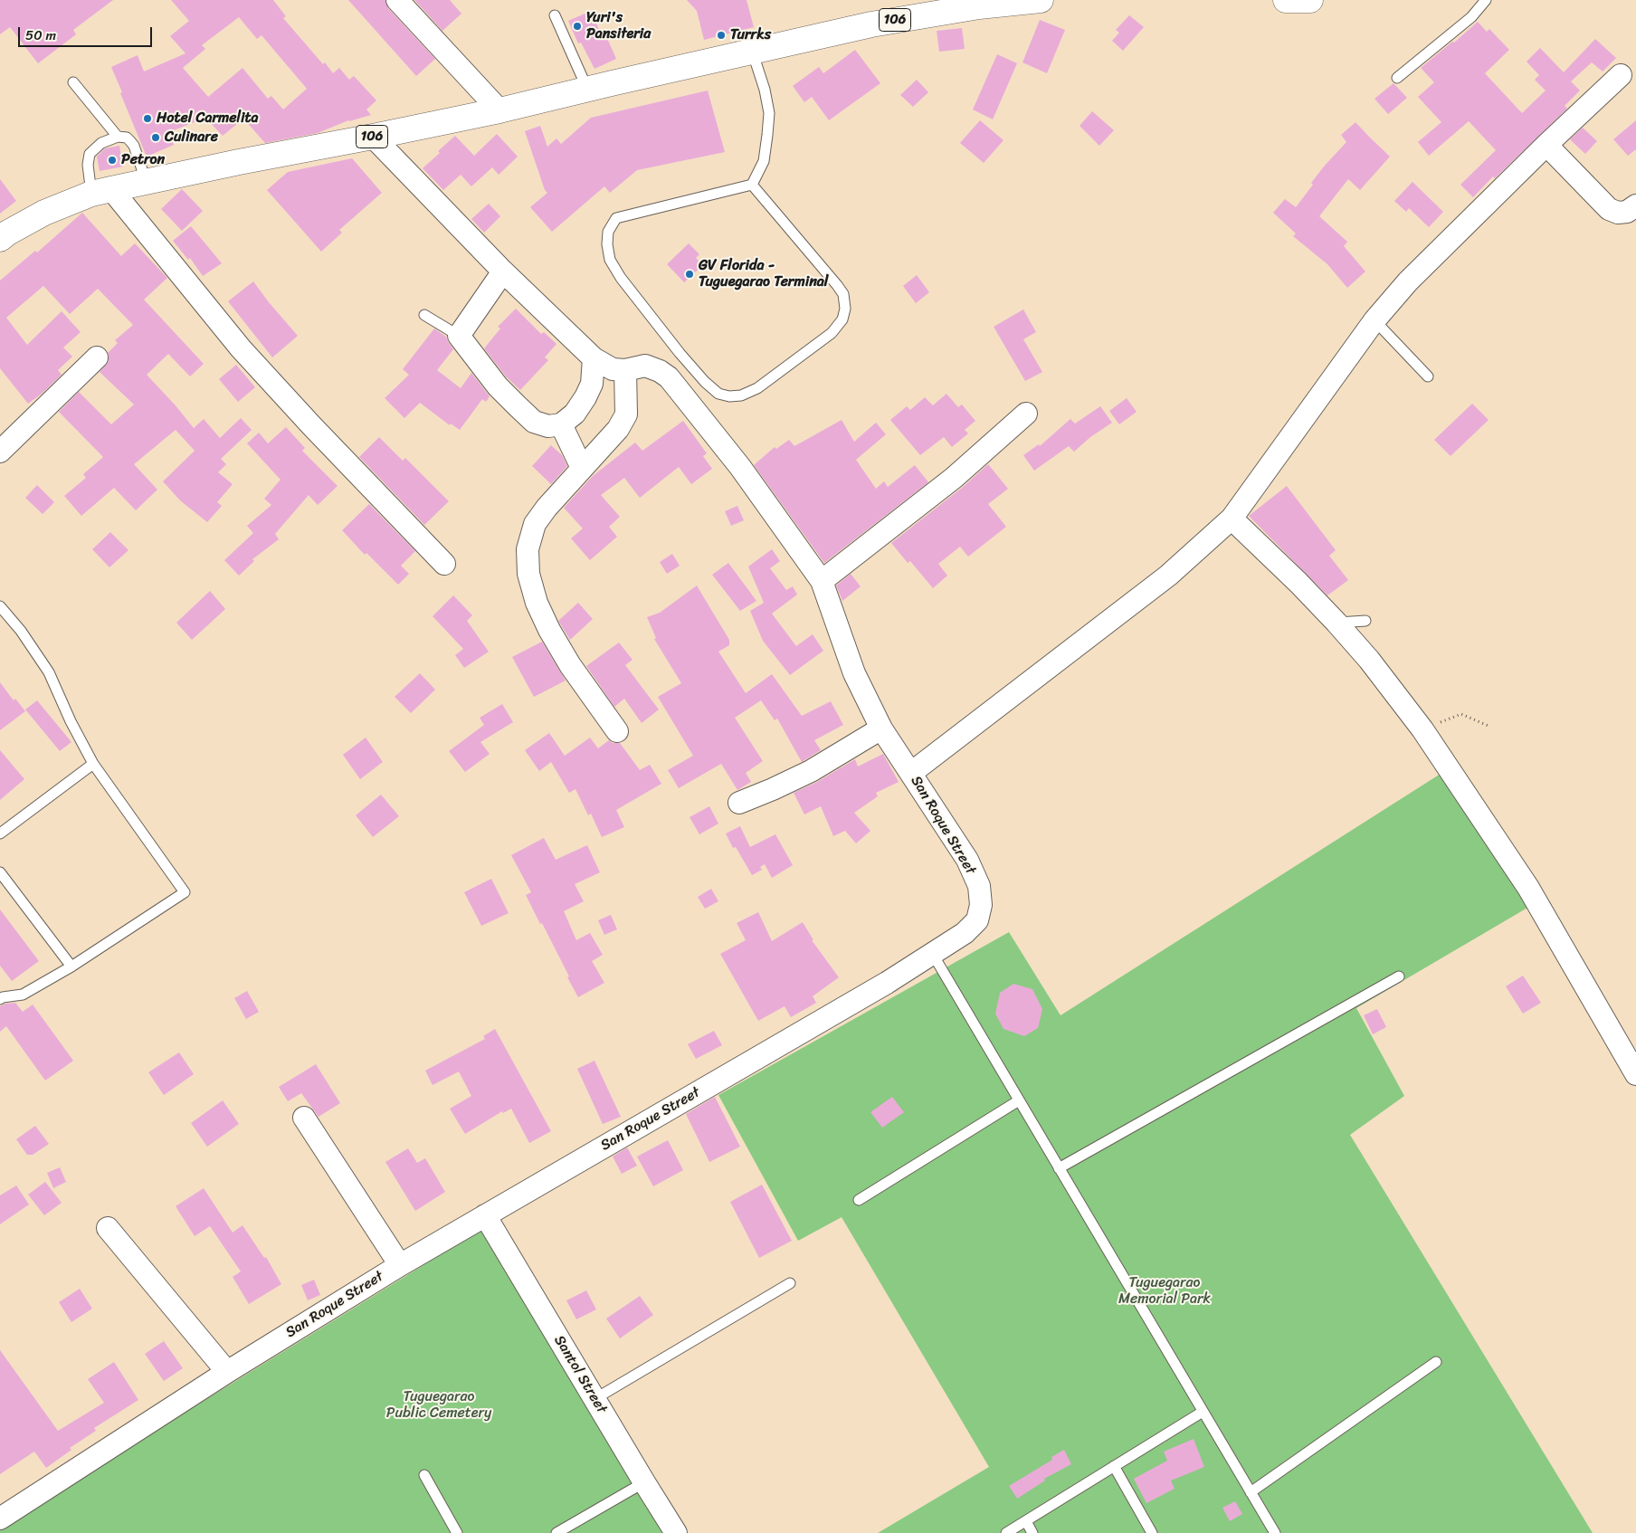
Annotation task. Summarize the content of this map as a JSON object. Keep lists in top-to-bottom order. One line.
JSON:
{"streets":{"highway":["106"],"street":["San Roque Street","Santol Street"]},"crossings":[["San Roque Street","Santol Street"]],"parks":["Tuguegarao Memorial Park","Tuguegarao Public Cemetery"],"places":["Yuri's Pansiteria","Turrks","Hotel Carmelita","Culinare","Petron","GV Florida - Tuguegarao Terminal"],"scale_bar":"50 m"}
